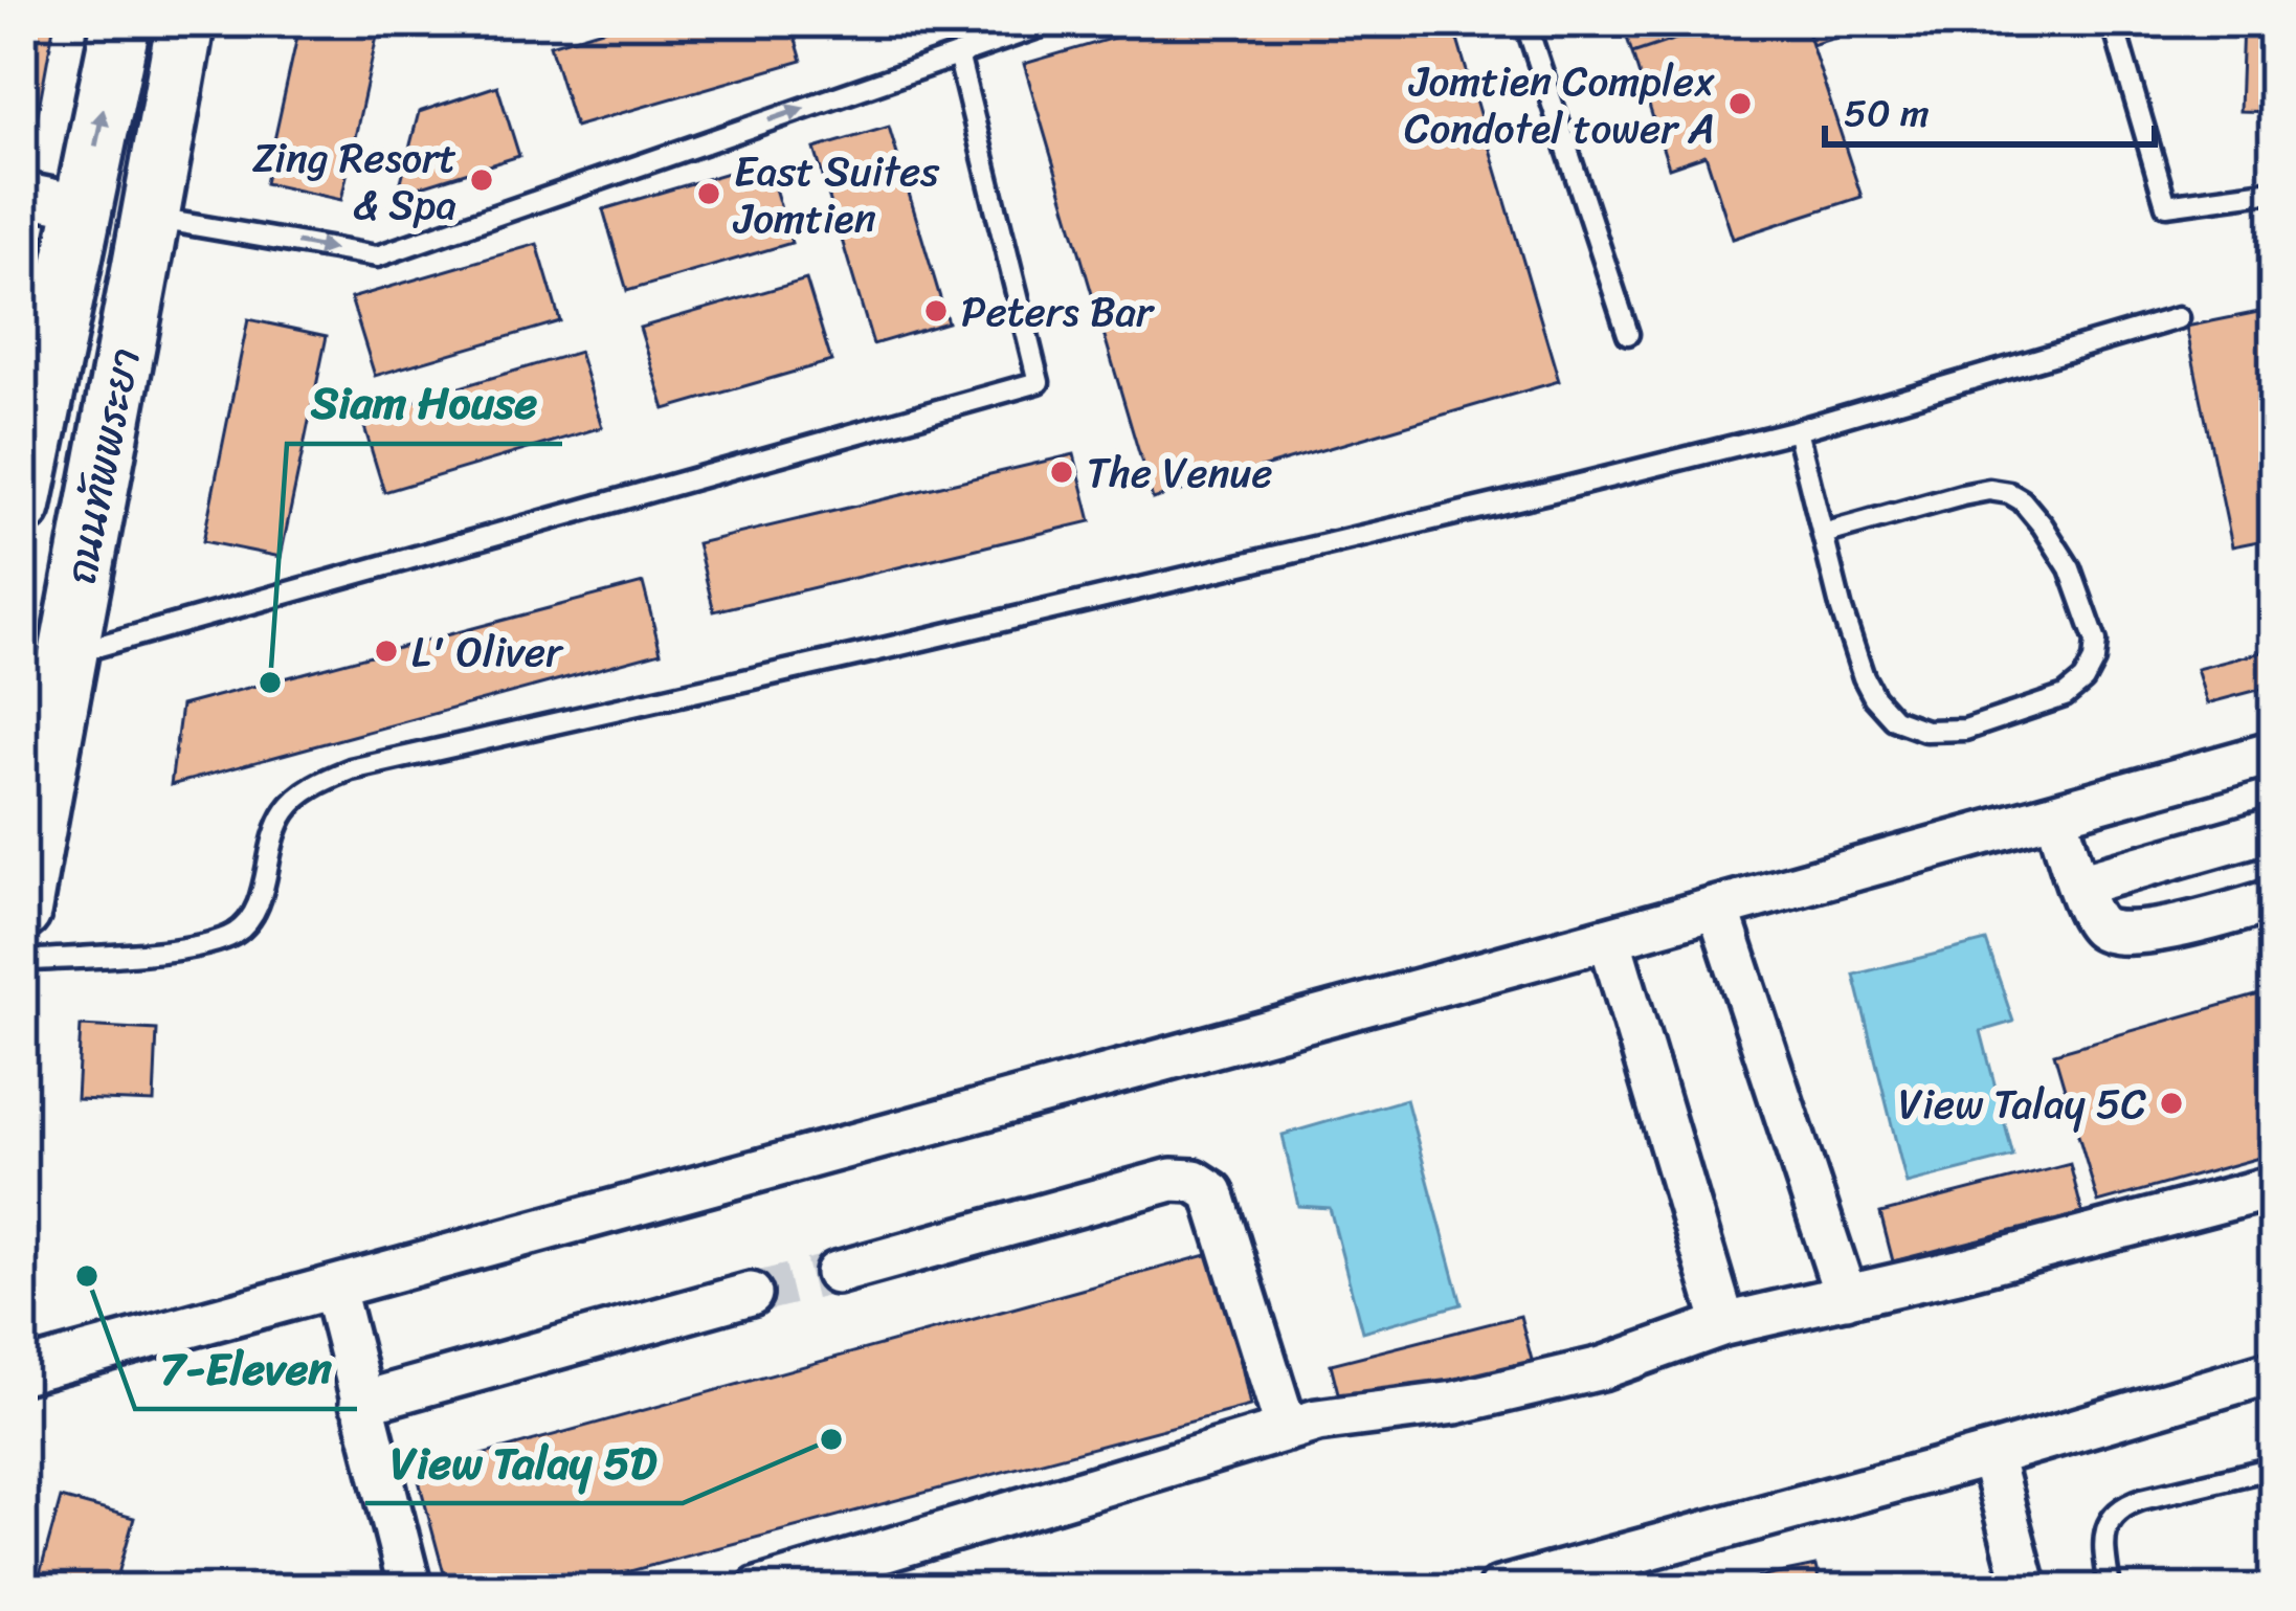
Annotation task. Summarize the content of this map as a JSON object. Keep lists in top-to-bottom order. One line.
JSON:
{"streets":{"main road":["ถนนทัพพระยา"]},"places":["Jomtien Complex Condotel tower A","Zing Resort & Spa","East Suites Jomtien","Peters Bar","The Venue","L' Oliver","Siam House","View Talay 5C","7-Eleven","View Talay 5D"],"scale_bar":"50 m"}
